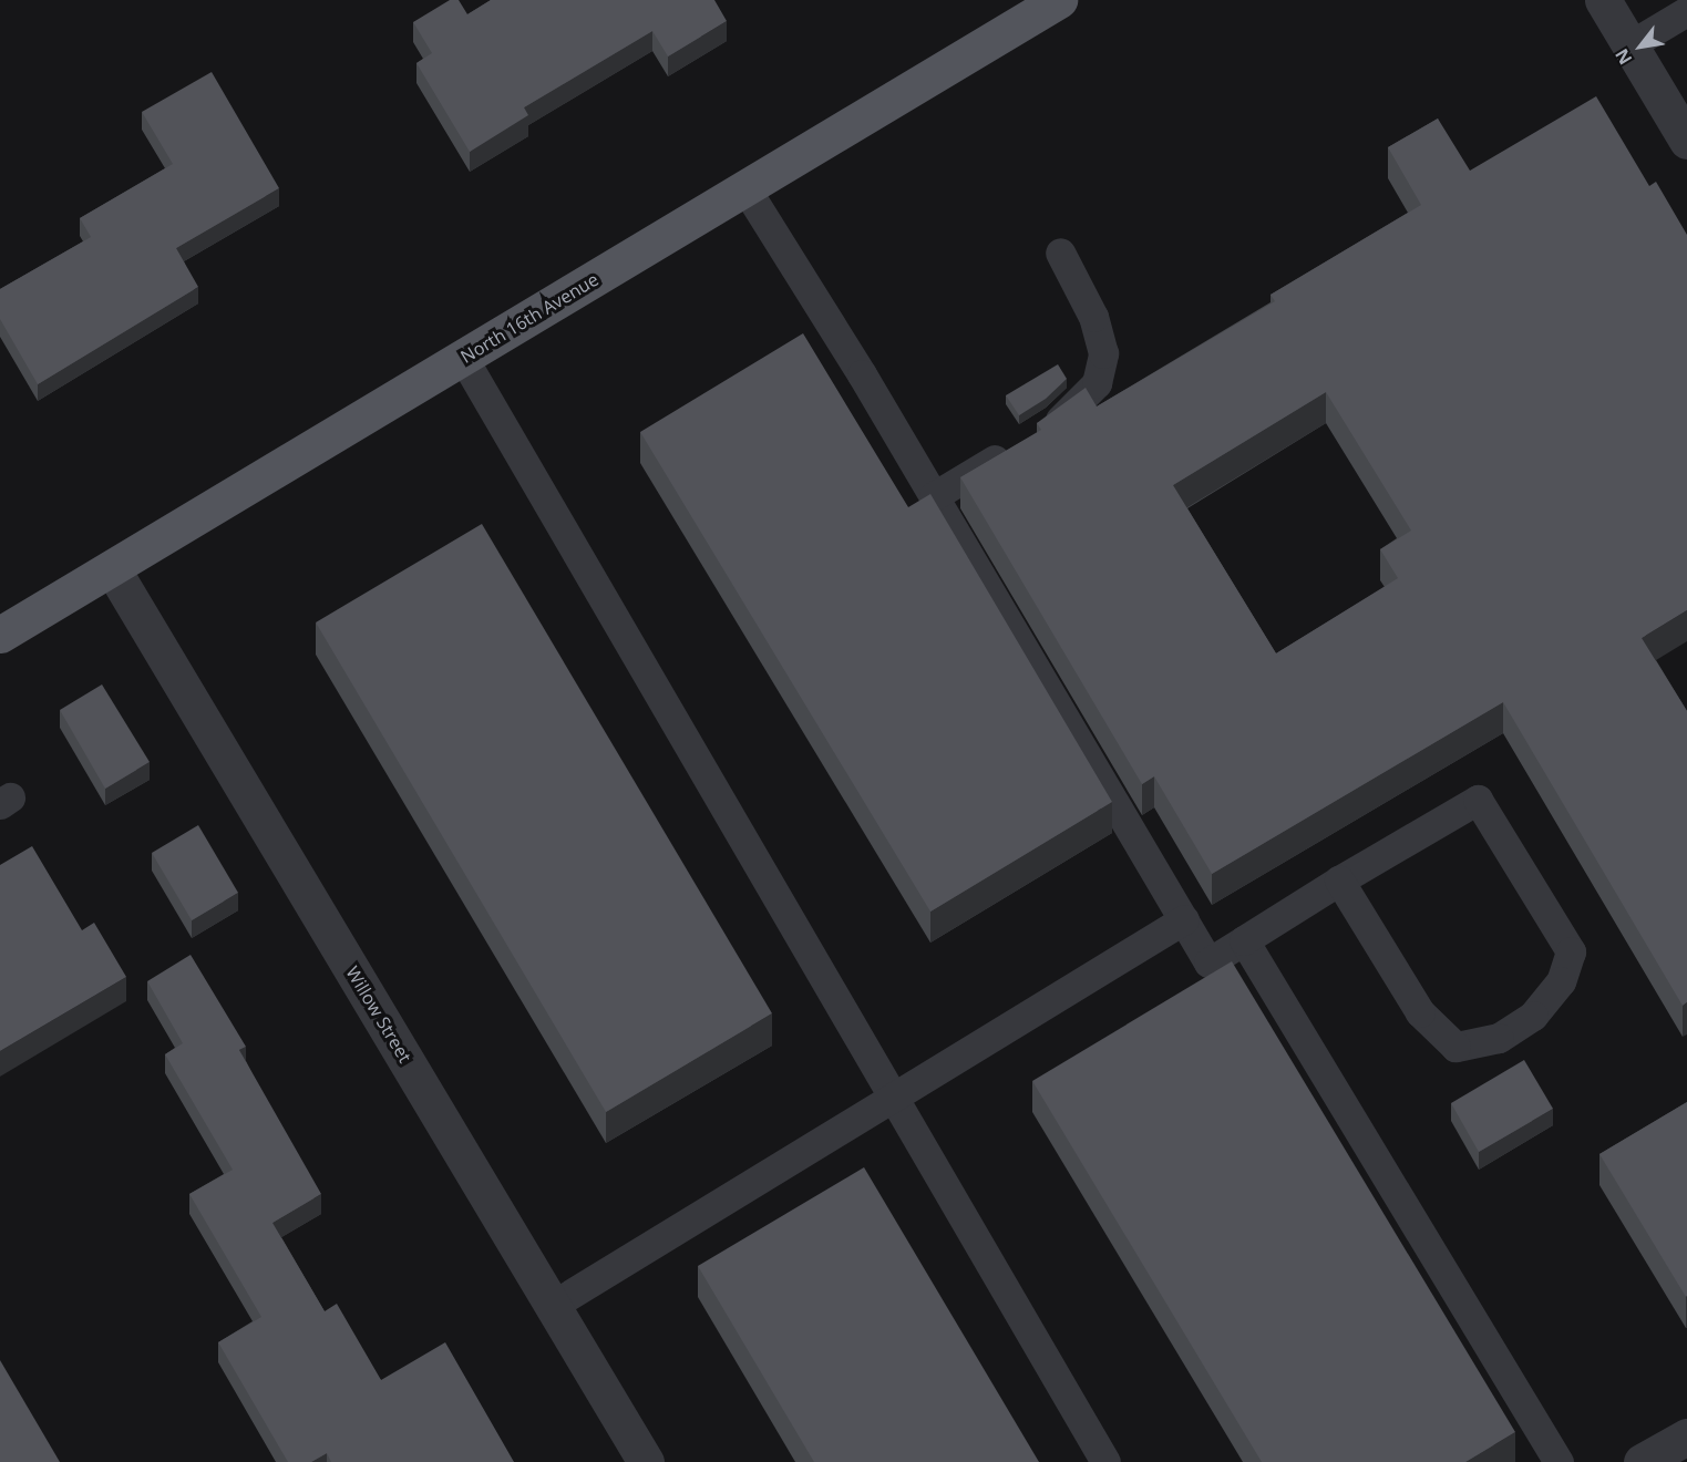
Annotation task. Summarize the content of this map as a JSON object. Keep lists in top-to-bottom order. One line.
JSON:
{"streets":{"main road":["North 16th Avenue"],"street":["Willow Street"]},"crossings":[["North 16th Avenue","Willow Street"]],"north":"bottom left"}
